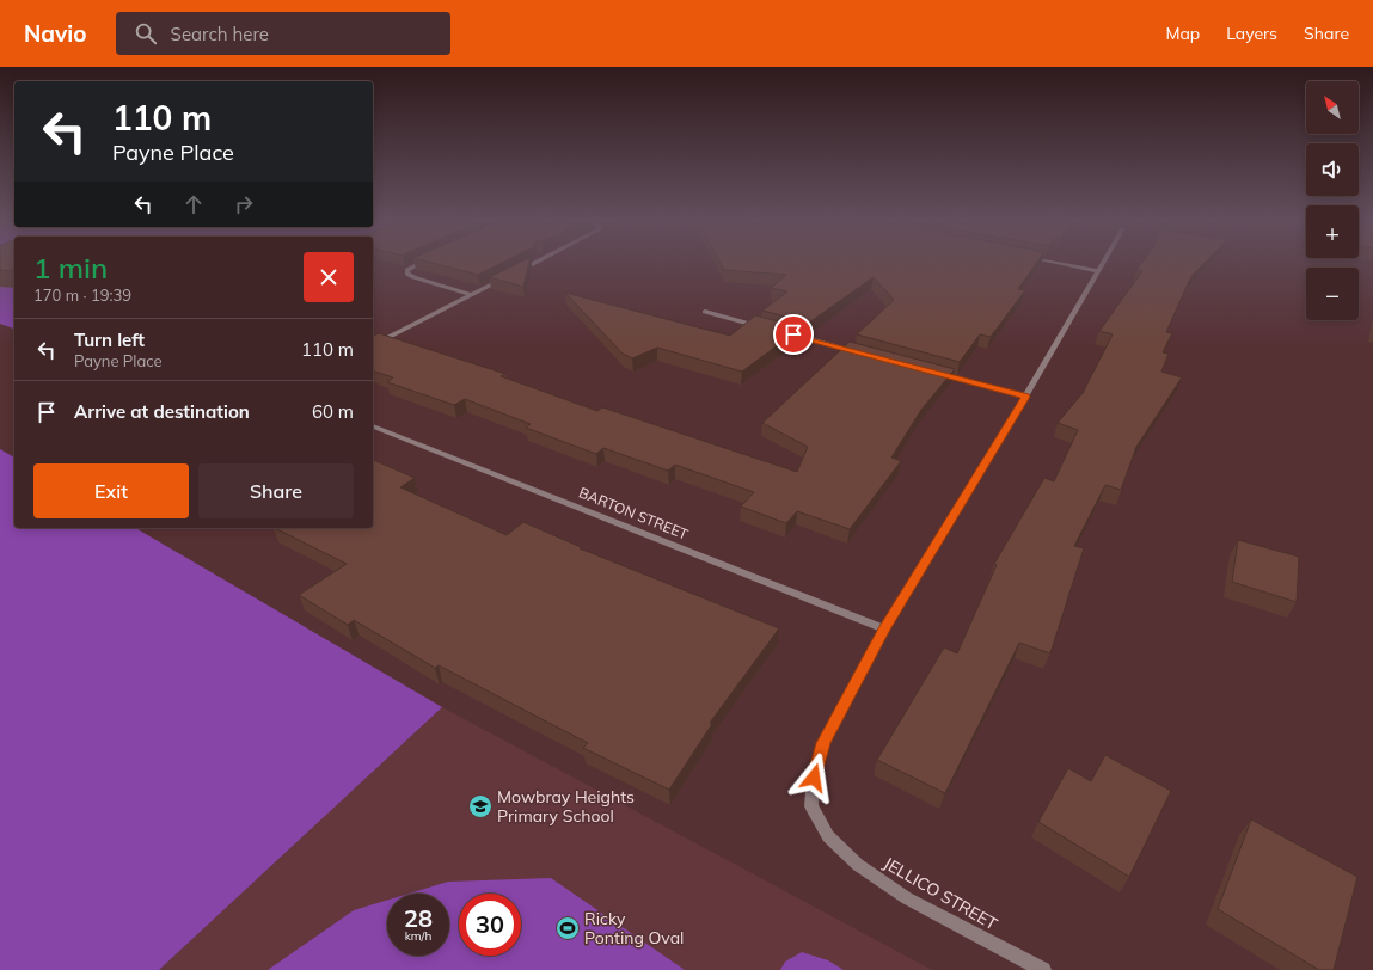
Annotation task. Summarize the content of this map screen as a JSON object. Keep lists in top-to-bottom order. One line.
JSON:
{"streets":{"street":["BARTON STREET","JELLICO STREET"]},"crossings":[["BARTON STREET","JELLICO STREET"]],"places":{"school or university":["Mowbray Heights Primary School"],"sports":["Ricky Ponting Oval"]},"north":"top left","page":{"header":"Navio","search":"Search here","nav":["Map","Layers","Share"],"map_buttons":["+","−"],"turn":["110 m","Payne Place"],"heading":["1 min","170 m · 19:39"],"list":[{"name":"Turn left","note":"Payne Place","value":"110 m"},{"name":"Arrive at destination","value":"60 m"}],"buttons":["Exit","Share"],"speed":"28 km/h","limit":"30"}}
